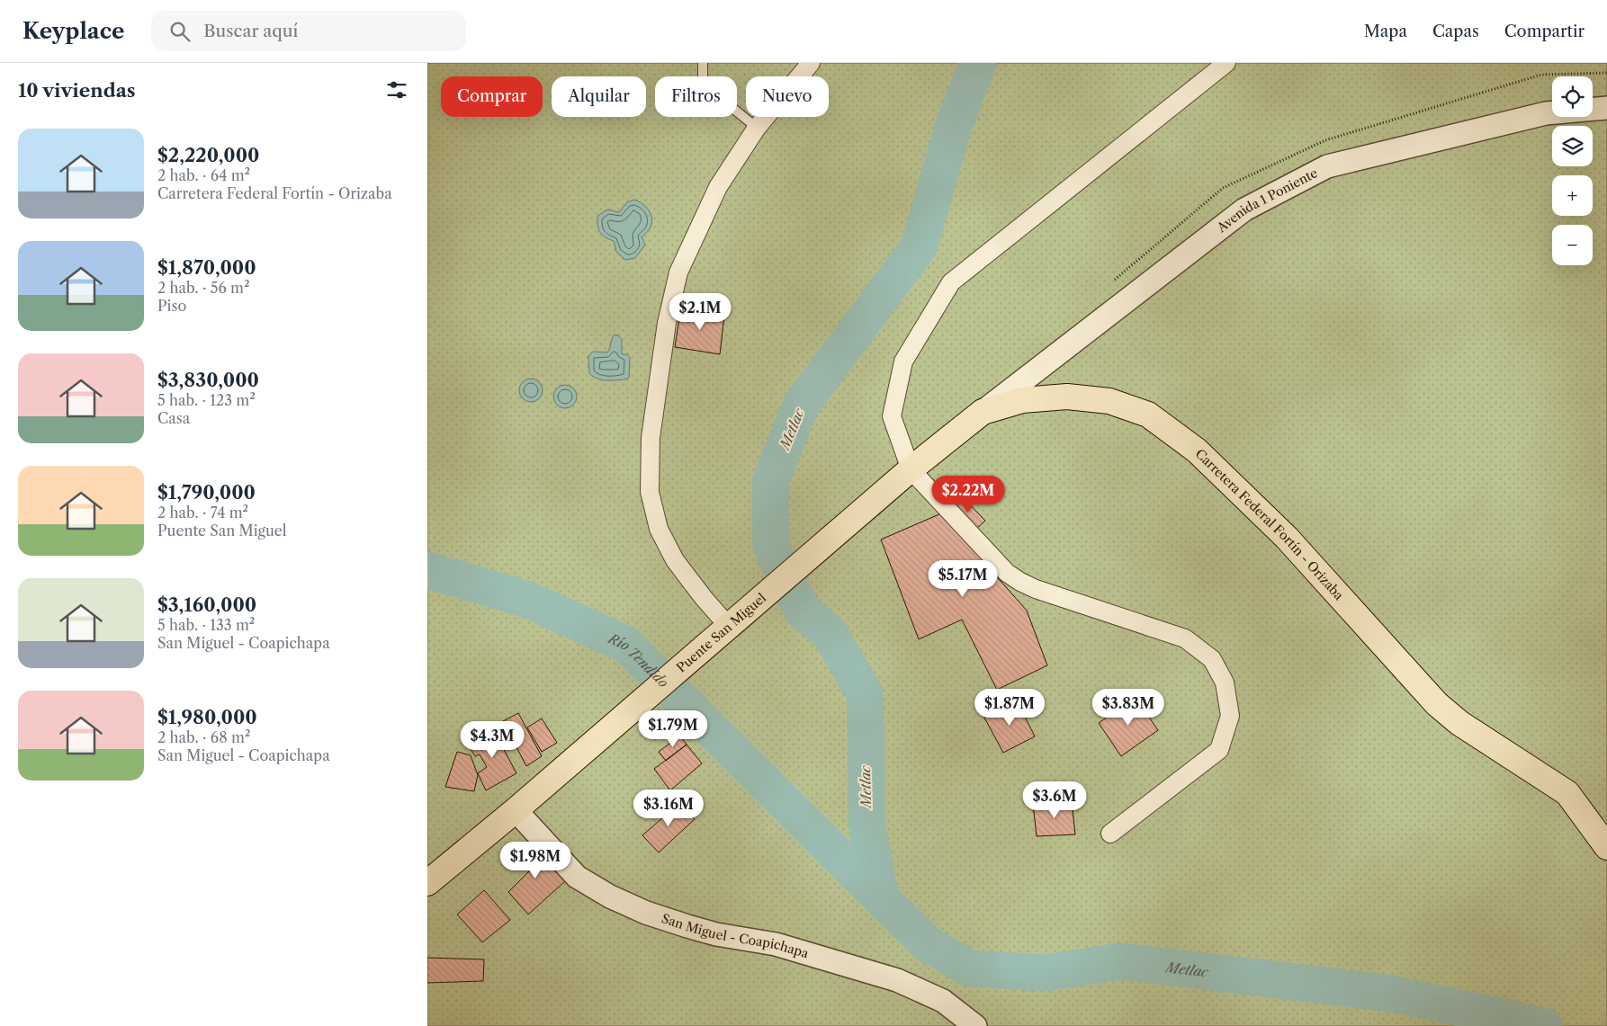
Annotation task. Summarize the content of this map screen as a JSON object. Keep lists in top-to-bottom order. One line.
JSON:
{"streets":{"main road":["Carretera Federal Fortín - Orizaba","Puente San Miguel"],"street":["Avenida 1 Poniente","San Miguel - Coapichapa"]},"crossings":[["Avenida 1 Poniente","Carretera Federal Fortín - Orizaba"],["Carretera Federal Fortín - Orizaba","Puente San Miguel"],["Puente San Miguel","San Miguel - Coapichapa"]],"water":["Metlac","Río Tendido"],"page":{"header":"Keyplace","search":"Buscar aquí","nav":["Mapa","Capas","Compartir"],"heading":"10 viviendas","map_buttons":["+","−"],"chip":["Comprar","Alquilar","Filtros","Nuevo"],"list":[{"name":"$2,220,000","note":"2 hab. · 64 m² · Carretera Federal Fortín - Orizaba"},{"name":"$1,870,000","note":"2 hab. · 56 m² · Piso"},{"name":"$3,830,000","note":"5 hab. · 123 m² · Casa"},{"name":"$1,790,000","note":"2 hab. · 74 m² · Puente San Miguel"},{"name":"$3,160,000","note":"5 hab. · 133 m² · San Miguel - Coapichapa"},{"name":"$1,980,000","note":"2 hab. · 68 m² · San Miguel - Coapichapa"}],"price":["$2.1M","$2.22M","$5.17M","$1.87M","$3.83M","$1.79M","$4.3M","$3.6M","$3.16M","$1.98M"]}}
